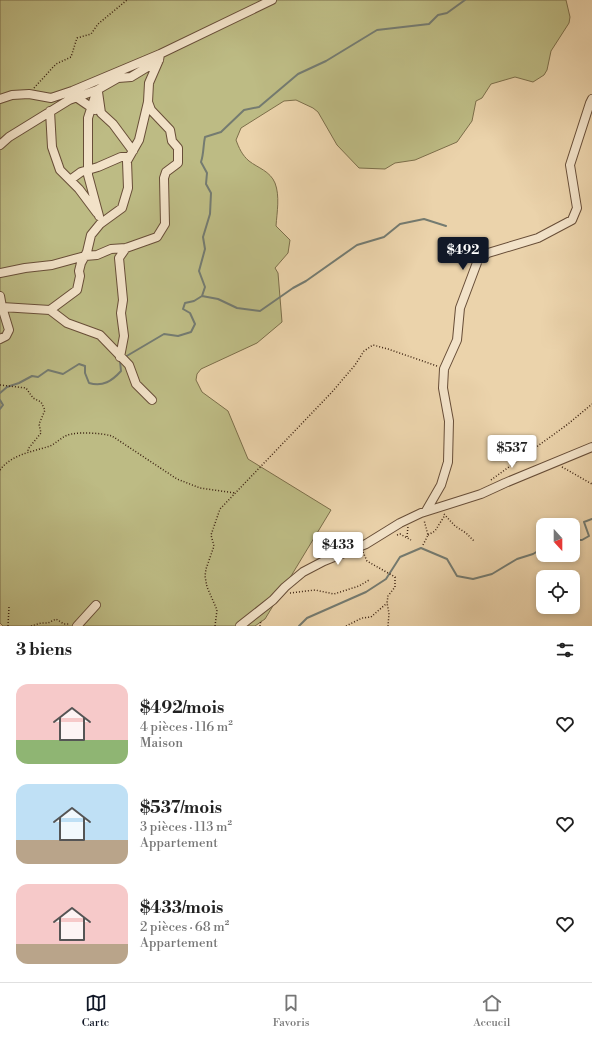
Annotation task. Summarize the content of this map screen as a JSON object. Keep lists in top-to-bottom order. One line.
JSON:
{"north":"bottom","page":{"price":["$492","$537","$433"],"heading":"3 biens","list":[{"name":"$492/mois","note":"4 pièces · 116 m² · Maison"},{"name":"$537/mois","note":"3 pièces · 113 m² · Appartement"},{"name":"$433/mois","note":"2 pièces · 68 m² · Appartement"}],"tabs":["Carte","Favoris","Accueil"]}}
